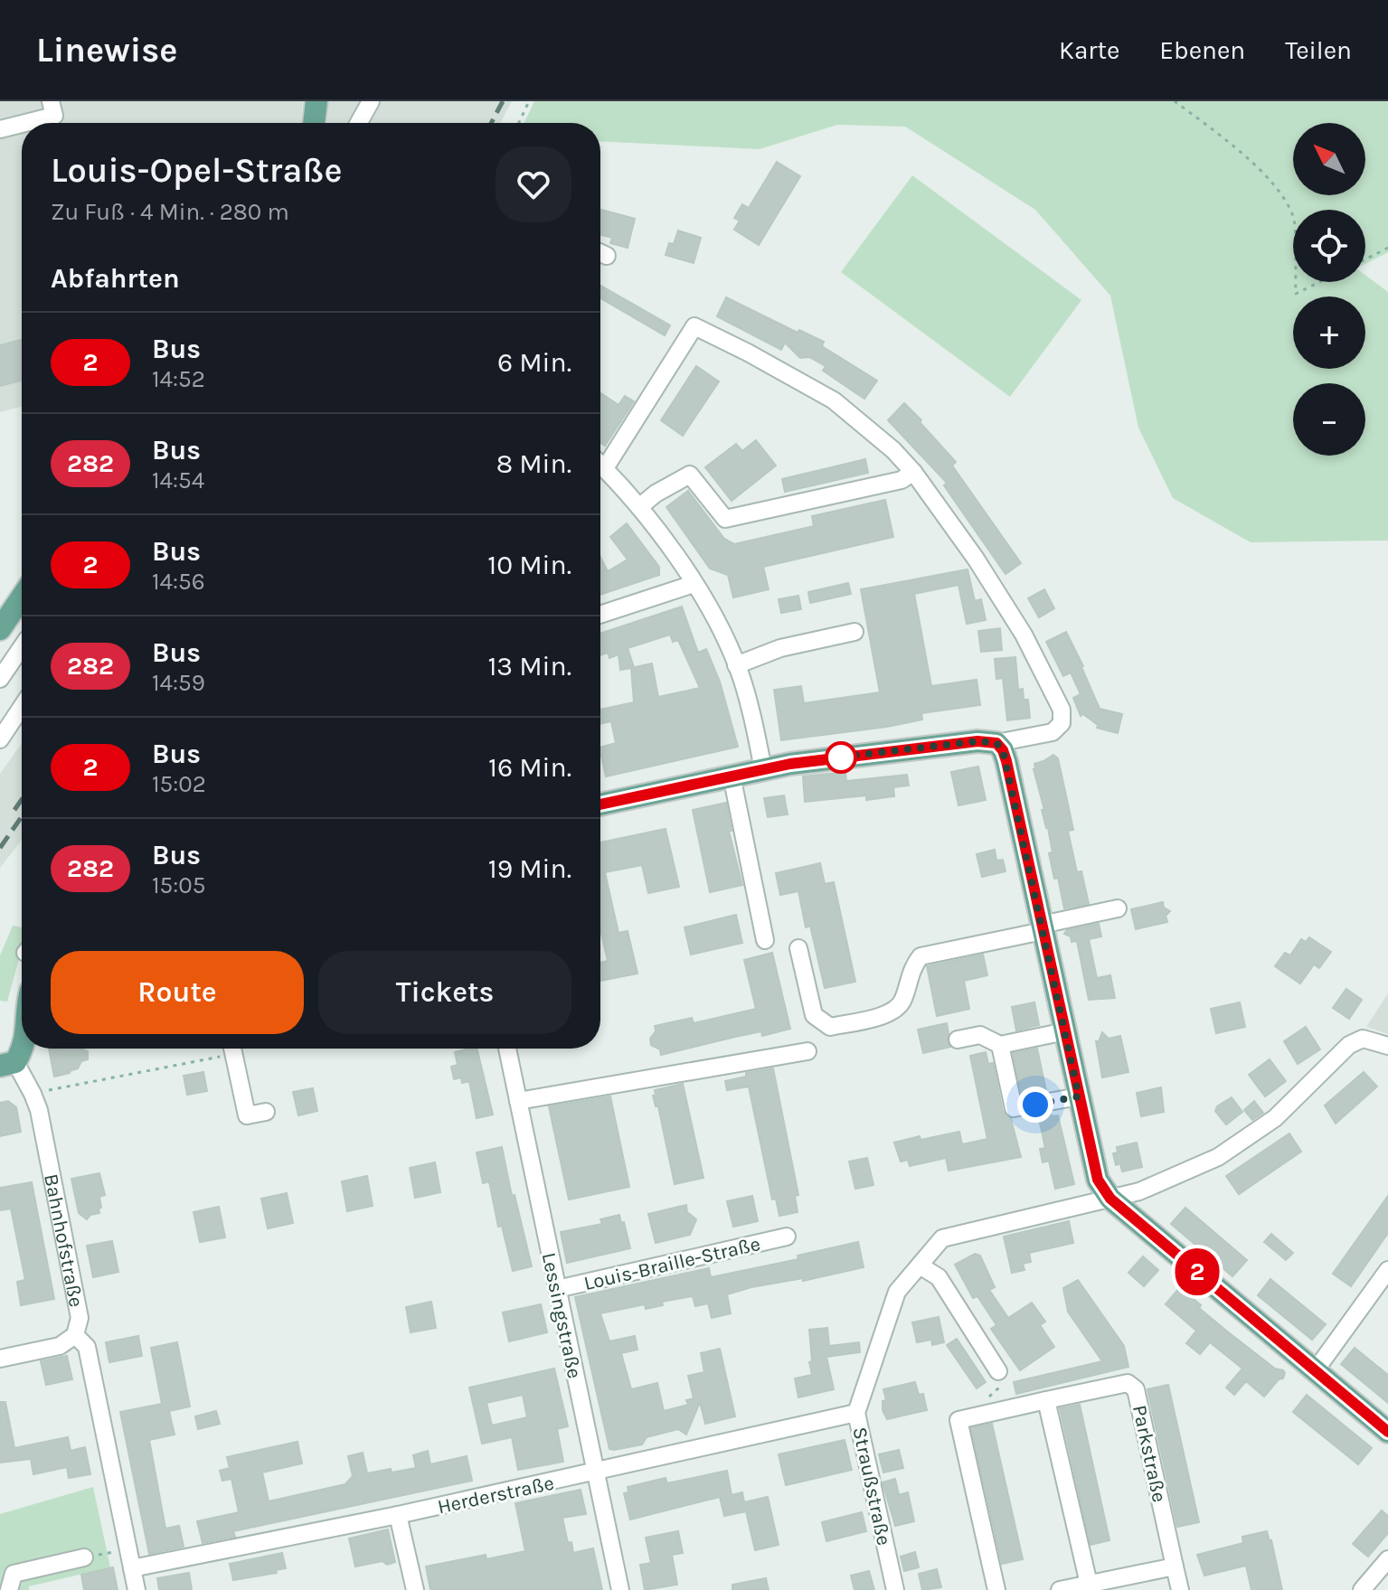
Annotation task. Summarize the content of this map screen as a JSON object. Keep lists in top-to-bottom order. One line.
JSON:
{"streets":{"main road":["Bahnhofstraße"],"street":["Louis-Braille-Straße","Lessingstraße","Parkstraße","Straußstraße","Herderstraße"]},"crossings":[["Bahnhofstraße","Herderstraße"],["Louis-Braille-Straße","Lessingstraße"],["Lessingstraße","Herderstraße"],["Straußstraße","Herderstraße"]],"lines":["bus line 2"],"north":"top left","page":{"header":"Linewise","nav":["Karte","Ebenen","Teilen"],"on_map":"2","map_buttons":["+","−"],"heading":[["Louis-Opel-Straße","Zu Fuß · 4 Min. · 280 m"],"Abfahrten"],"list":[{"mark":"2","name":"Bus","note":"14:52","value":"6 Min."},{"mark":"282","name":"Bus","note":"14:54","value":"8 Min."},{"mark":"2","name":"Bus","note":"14:56","value":"10 Min."},{"mark":"282","name":"Bus","note":"14:59","value":"13 Min."},{"mark":"2","name":"Bus","note":"15:02","value":"16 Min."},{"mark":"282","name":"Bus","note":"15:05","value":"19 Min."}],"buttons":["Route","Tickets"]}}
